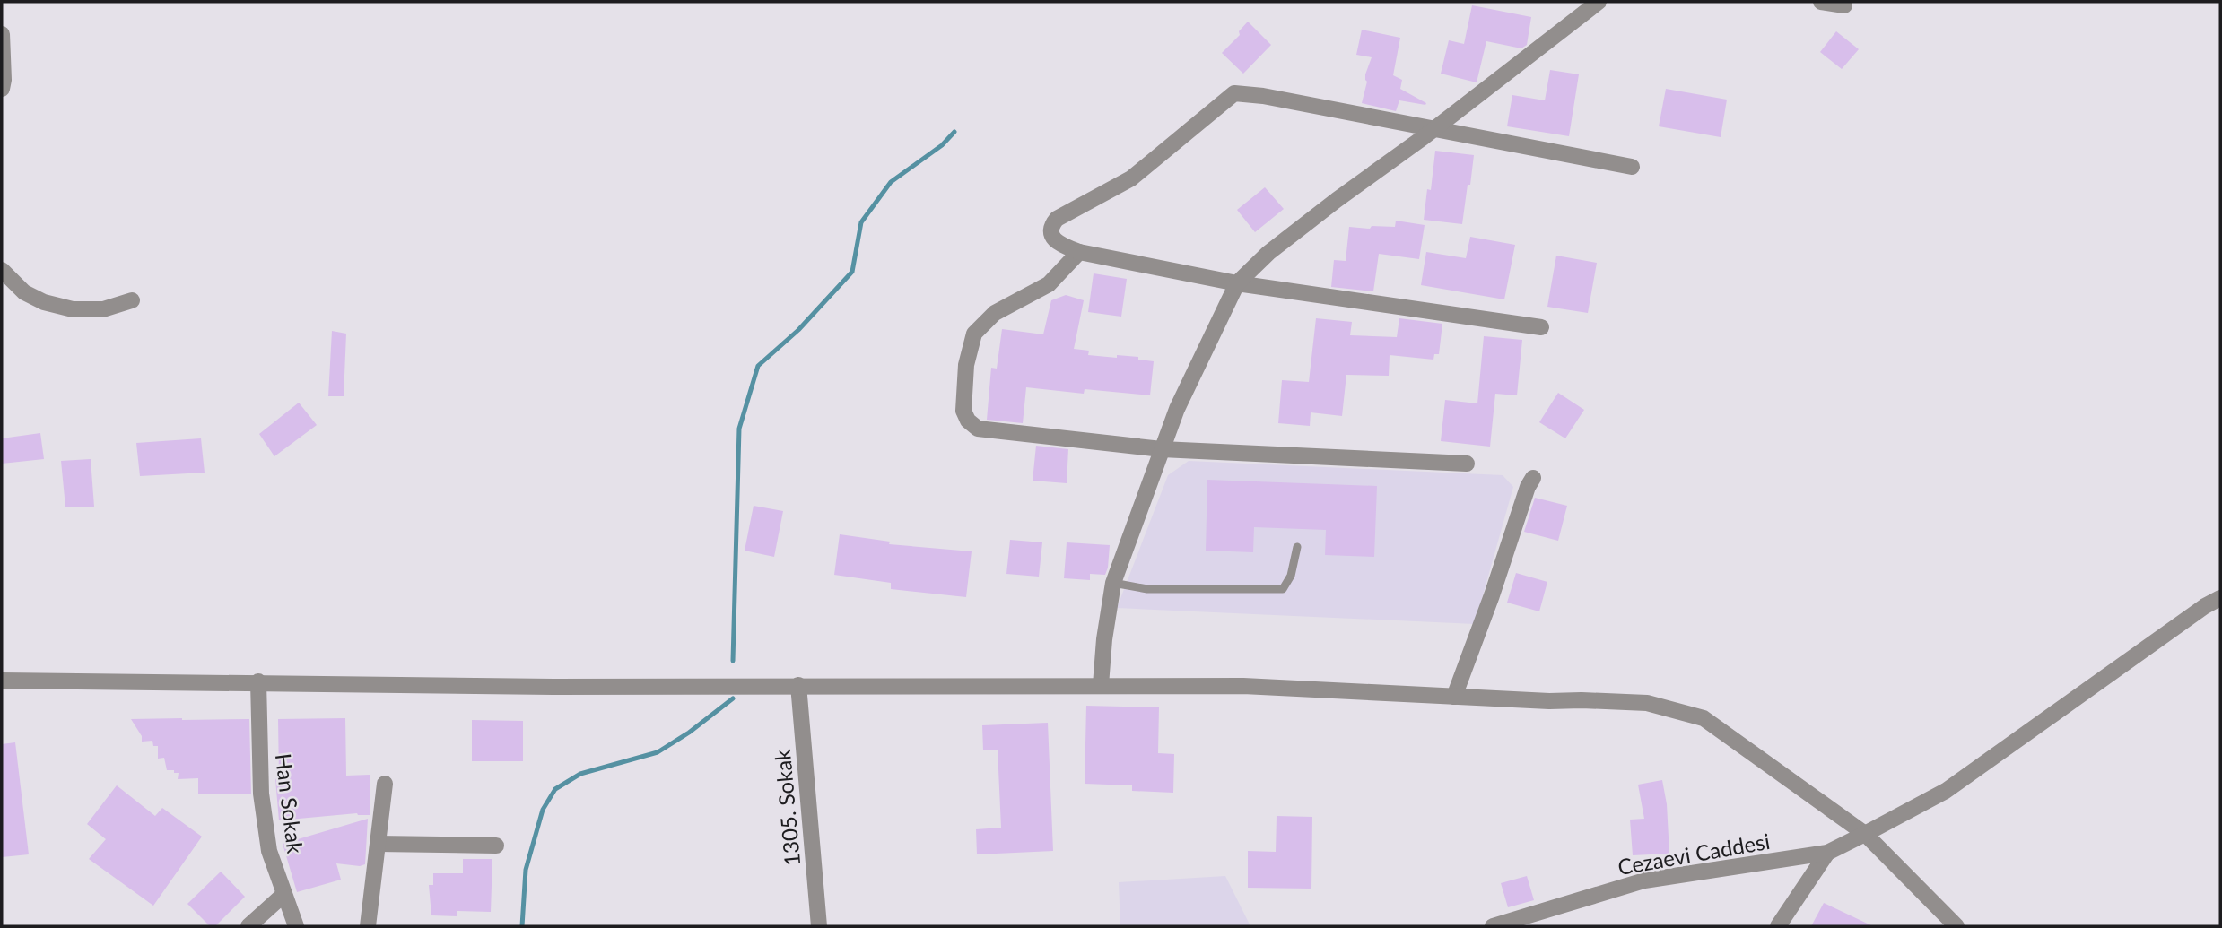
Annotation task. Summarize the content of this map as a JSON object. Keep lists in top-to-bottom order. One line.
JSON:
{"streets":{"street":["Han Sokak","1305. Sokak","Cezaevi Caddesi"]}}
